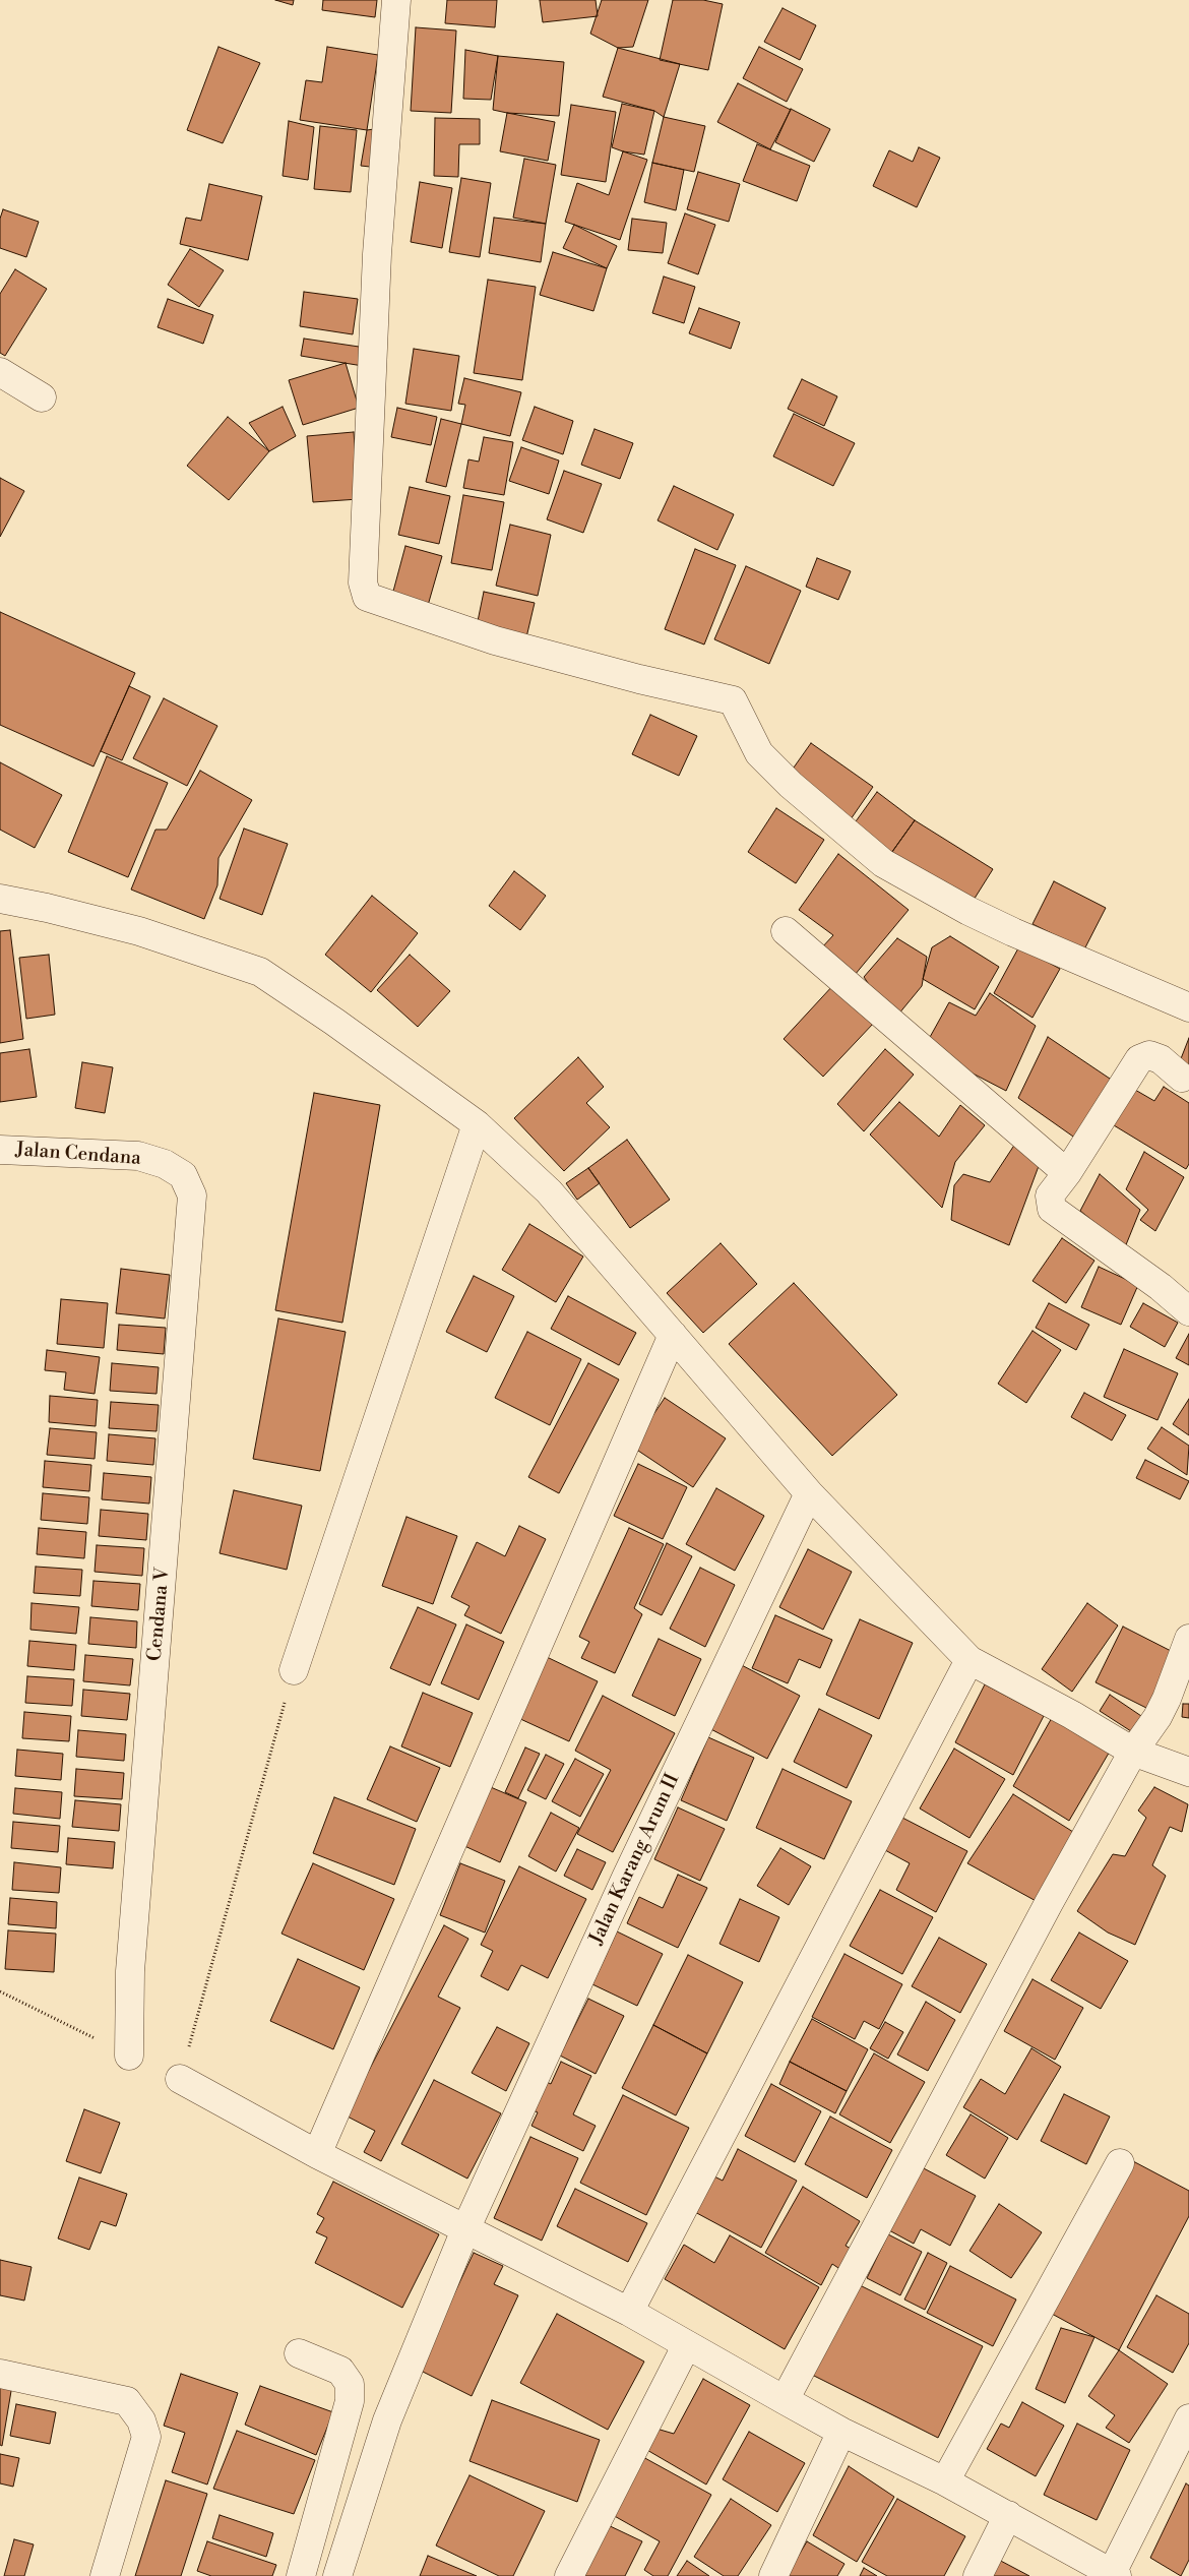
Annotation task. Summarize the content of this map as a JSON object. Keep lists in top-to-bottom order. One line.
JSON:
{"streets":{"street":["Jalan Cendana","Cendana V","Jalan Karang Arum II"]},"crossings":[["Jalan Cendana","Cendana V"]]}
